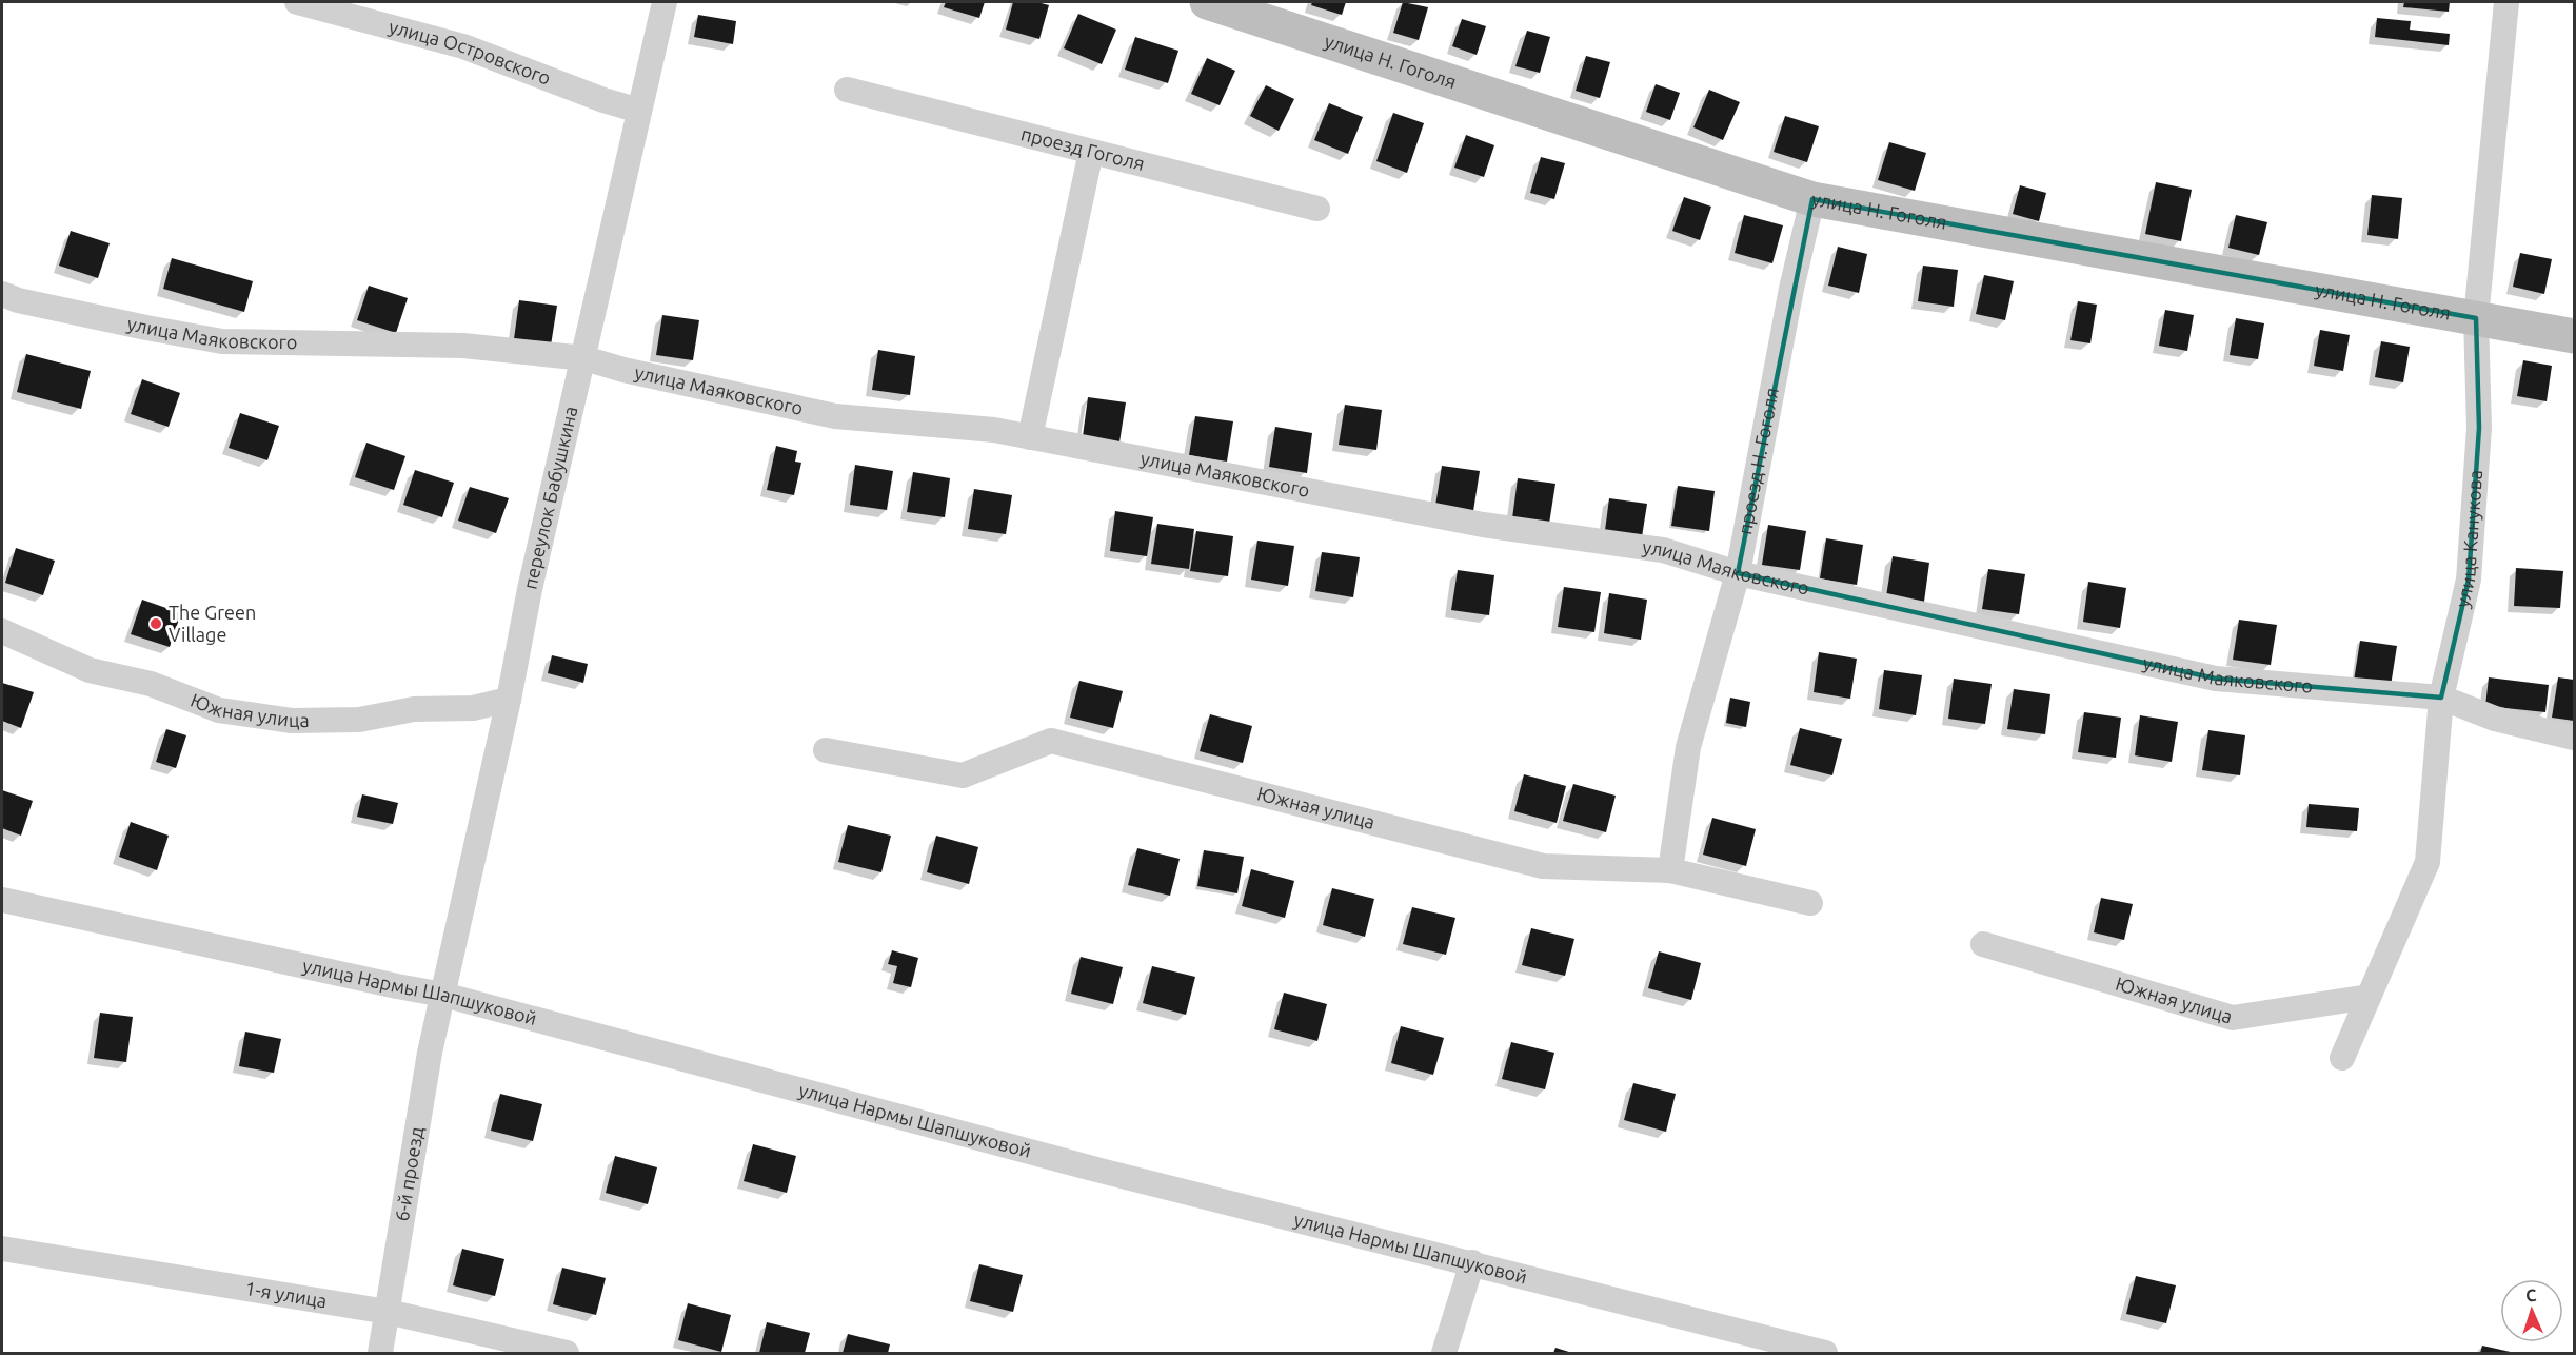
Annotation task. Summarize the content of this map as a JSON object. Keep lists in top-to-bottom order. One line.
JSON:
{"streets":{"street":["улица Островского","улица Н. Гоголя","проезд Гоголя","улица Маяковского","проезд Н. Гоголя","переулок Бабушкина","улица Канукова","Южная улица","улица Нармы Шапшуковой","6-й проезд","1-я улица"]},"crossings":[["улица Островского","переулок Бабушкина"],["улица Н. Гоголя","проезд Н. Гоголя"],["улица Н. Гоголя","улица Канукова"],["улица Маяковского","проезд Н. Гоголя"],["улица Маяковского","переулок Бабушкина"],["улица Маяковского","улица Канукова"],["проезд Н. Гоголя","Южная улица"],["переулок Бабушкина","Южная улица"],["переулок Бабушкина","улица Нармы Шапшуковой"],["переулок Бабушкина","6-й проезд"],["улица Канукова","Южная улица"],["улица Нармы Шапшуковой","6-й проезд"],["6-й проезд","1-я улица"]],"places":["The Green Village"],"north":"top"}
